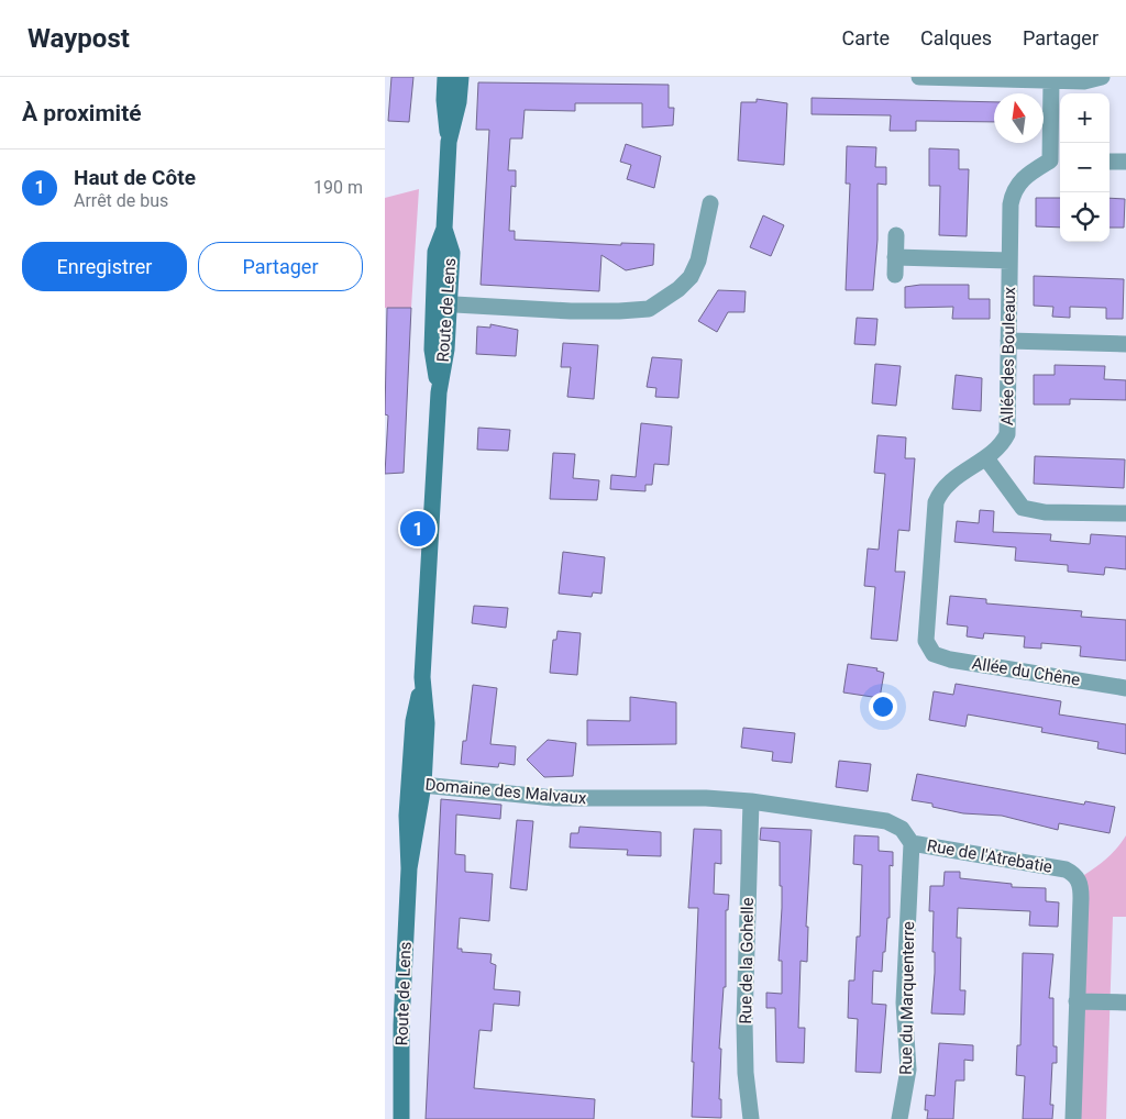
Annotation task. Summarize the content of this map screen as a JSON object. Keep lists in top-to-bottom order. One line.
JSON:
{"streets":{"main road":["Route de Lens"],"street":["Allée des Bouleaux","Allée du Chêne","Domaine des Malvaux","Rue de l'Atrebatie","Rue de la Gohelle","Rue du Marquenterre"]},"crossings":[["Route de Lens","Domaine des Malvaux"],["Allée des Bouleaux","Allée du Chêne"],["Domaine des Malvaux","Rue de l'Atrebatie"],["Rue de l'Atrebatie","Rue de la Gohelle"],["Rue de l'Atrebatie","Rue du Marquenterre"]],"north":"top","page":{"header":"Waypost","nav":["Carte","Calques","Partager"],"heading":"À proximité","map_buttons":["+","−"],"list":[{"mark":"1","name":"Haut de Côte","note":"Arrêt de bus","value":"190 m"}],"buttons":["Enregistrer","Partager"],"pins":"1"}}
